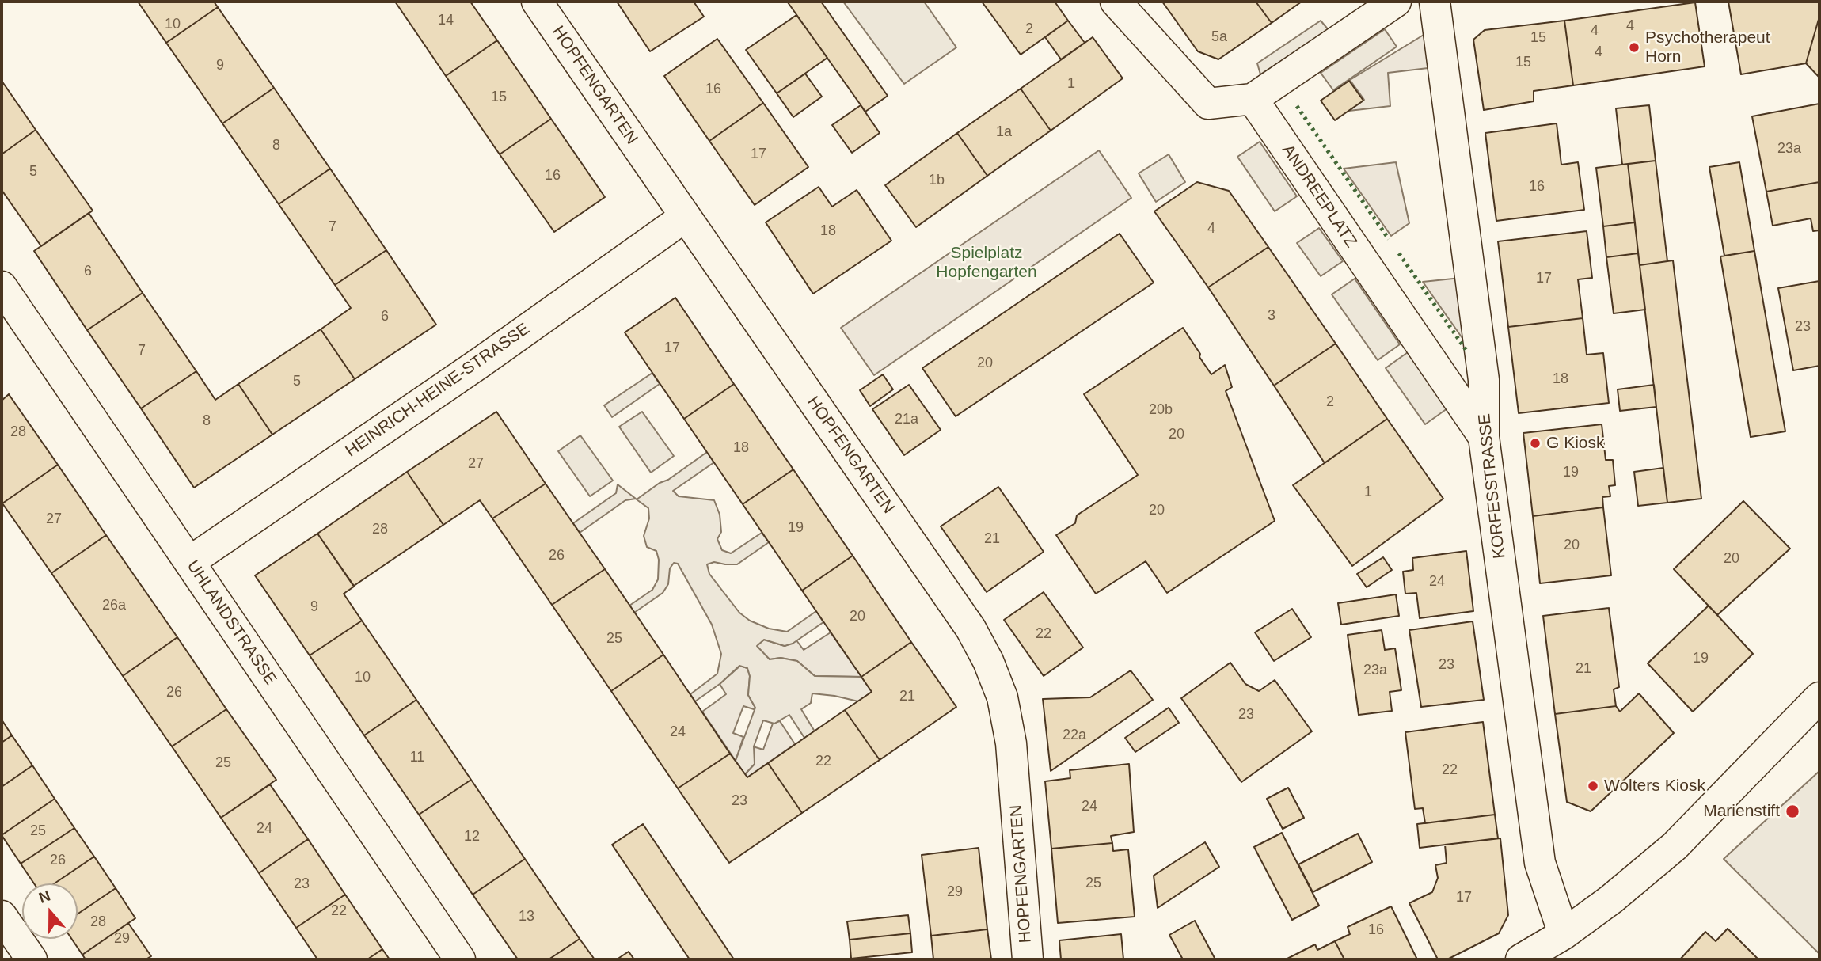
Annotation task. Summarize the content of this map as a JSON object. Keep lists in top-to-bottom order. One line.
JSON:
{"streets":{"street":["HOPFENGARTEN","ANDREEPLATZ","HEINRICH-HEINE-STRASSE","KORFESSTRASSE","UHLANDSTRASSE"]},"crossings":[["HOPFENGARTEN","HEINRICH-HEINE-STRASSE"],["ANDREEPLATZ","KORFESSTRASSE"],["HEINRICH-HEINE-STRASSE","UHLANDSTRASSE"]],"parks":["Spielplatz Hopfengarten"],"places":["Psychotherapeut Horn","G Kiosk","Wolters Kiosk","Marienstift"],"house_numbers":["14","10","4","2","4","5a","15","4","15","9","1","16","15","1a","8","23a","17","5","16","1b","16","7","4","18","6","17","3","6","23","17","7","20","18","5","2","20b","21a","8","28","20","18","27","19","1","20","27","19","28","21","20","26","20","24","26a","9","20","22","25","19","23","21","23a","10","26","21","23","24","22a","11","22","25","22","23","24","24","25","12","26","25","23","29","17","22","13","28","16","29"],"north":"top"}
